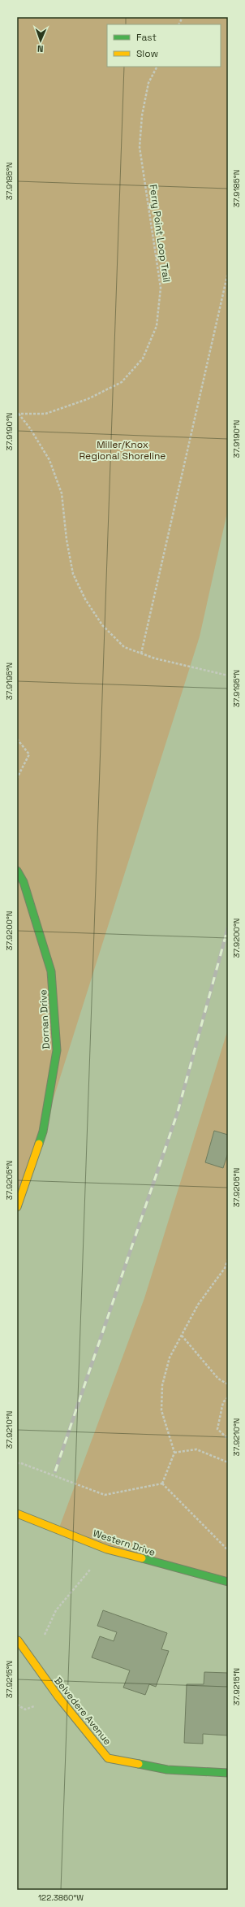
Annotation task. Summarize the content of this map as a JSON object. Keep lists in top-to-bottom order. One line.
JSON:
{"streets":{"street":["Dornan Drive","Western Drive","Belvedere Avenue"],"path":["Ferry Point Loop Trail"]},"parks":["Miller/Knox Regional Shoreline"],"legend":["Fast","Slow"],"north":"bottom","coordinates":["37.9185°N","37.9190°N","37.9195°N","37.9200°N","37.9205°N","37.9210°N","37.9215°N","122.3860°W"]}
